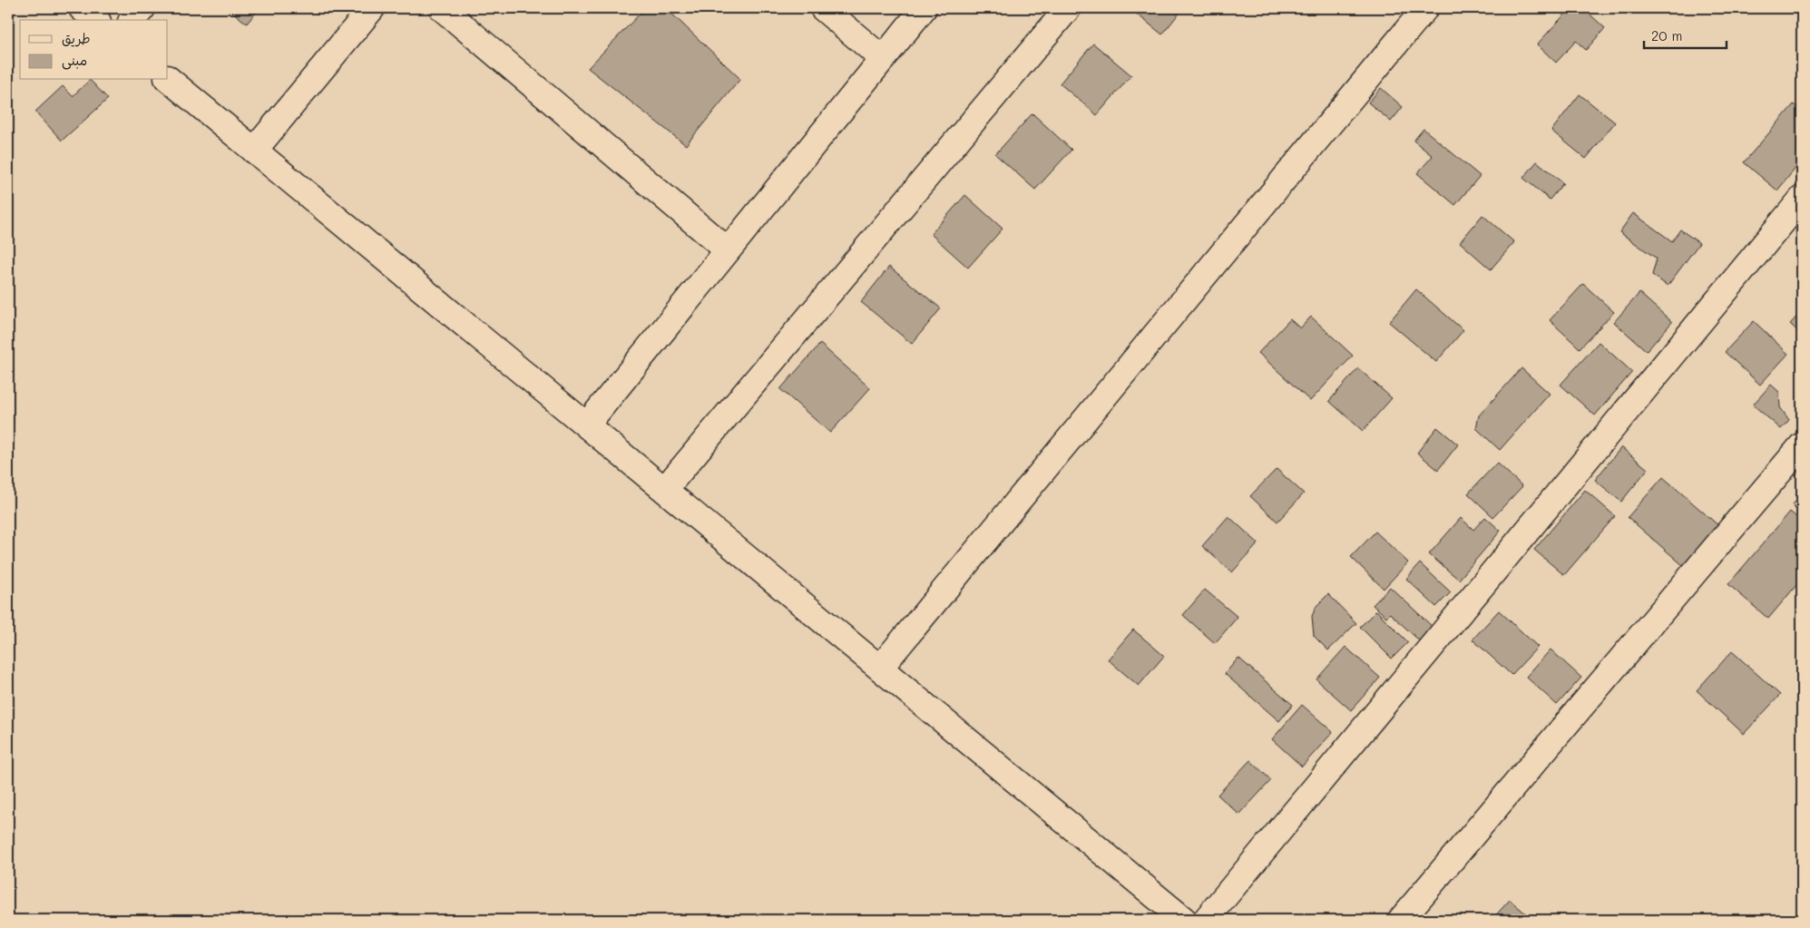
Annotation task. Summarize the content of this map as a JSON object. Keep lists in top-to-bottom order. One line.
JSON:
{"legend":["طريق","مبنى"],"scale_bar":"20 m"}
